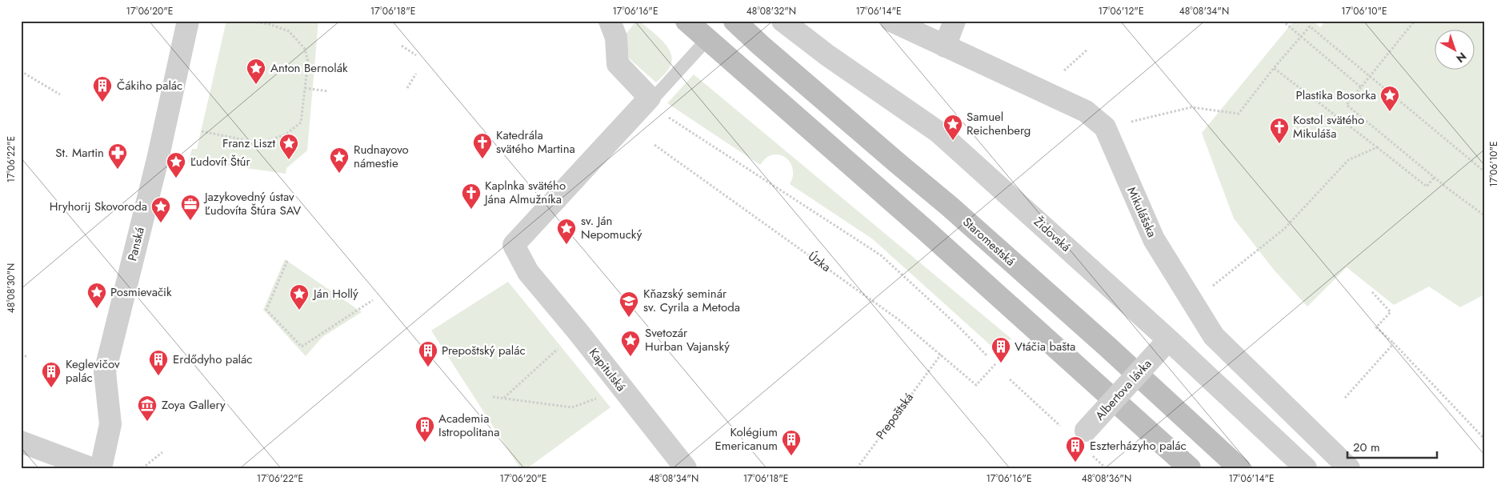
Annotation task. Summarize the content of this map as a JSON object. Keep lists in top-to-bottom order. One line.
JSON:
{"streets":{"main road":["Staromestská"],"street":["Mikulášska","Židovská","Panská","Kapitulská","Albertova lávka"],"path":["Úzka","Prepoštská"]},"crossings":[["Židovská","Albertova lávka"],["Úzka","Prepoštská"]],"places":{"place":["Anton Bernolák","Plastika Bosorka","Samuel Reichenberg","Franz Liszt","Rudnayovo námestie","Ľudovít Štúr","Hryhorij Skovoroda","sv. Ján Nepomucký","Posmievačik","Ján Hollý","Svetozár Hurban Vajanský"],"building":["Čákiho palác","Vtáčia bašta","Prepoštský palác","Erdődyho palác","Keglevičov palác","Academia Istropolitana","Kolégium Emericanum","Eszterházyho palác"],"church":["Kostol svätého Mikuláša","Katedrála svätého Martina","Kaplnka svätého Jána Almužníka"],"pharmacy":["St. Martin"],"office":["Jazykovedný ústav Ľudovíta Štúra SAV"],"school or university":["Kňazský seminár sv. Cyrila a Metoda"],"museum":["Zoya Gallery"]},"scale_bar":"20 m","north":"bottom right","coordinates":["17°06'20\"E","17°06'18\"E","17°06'16\"E","48°08'32\"N","17°06'14\"E","17°06'12\"E","48°08'34\"N","17°06'10\"E","17°06'22\"E","48°08'30\"N","48°08'36\"N"]}
